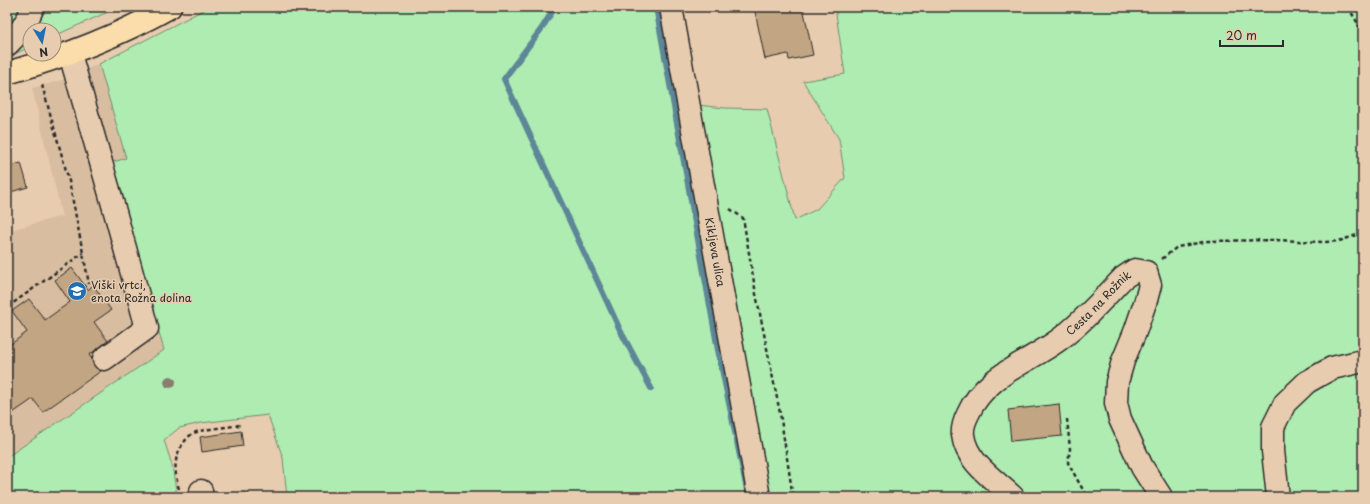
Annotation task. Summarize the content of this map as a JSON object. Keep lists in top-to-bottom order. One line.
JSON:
{"streets":{"street":["Kikljeva ulica","Cesta na Rožnik"]},"places":{"school or university":["Viški vrtci, enota Rožna dolina"]},"scale_bar":"20 m","north":"bottom"}
